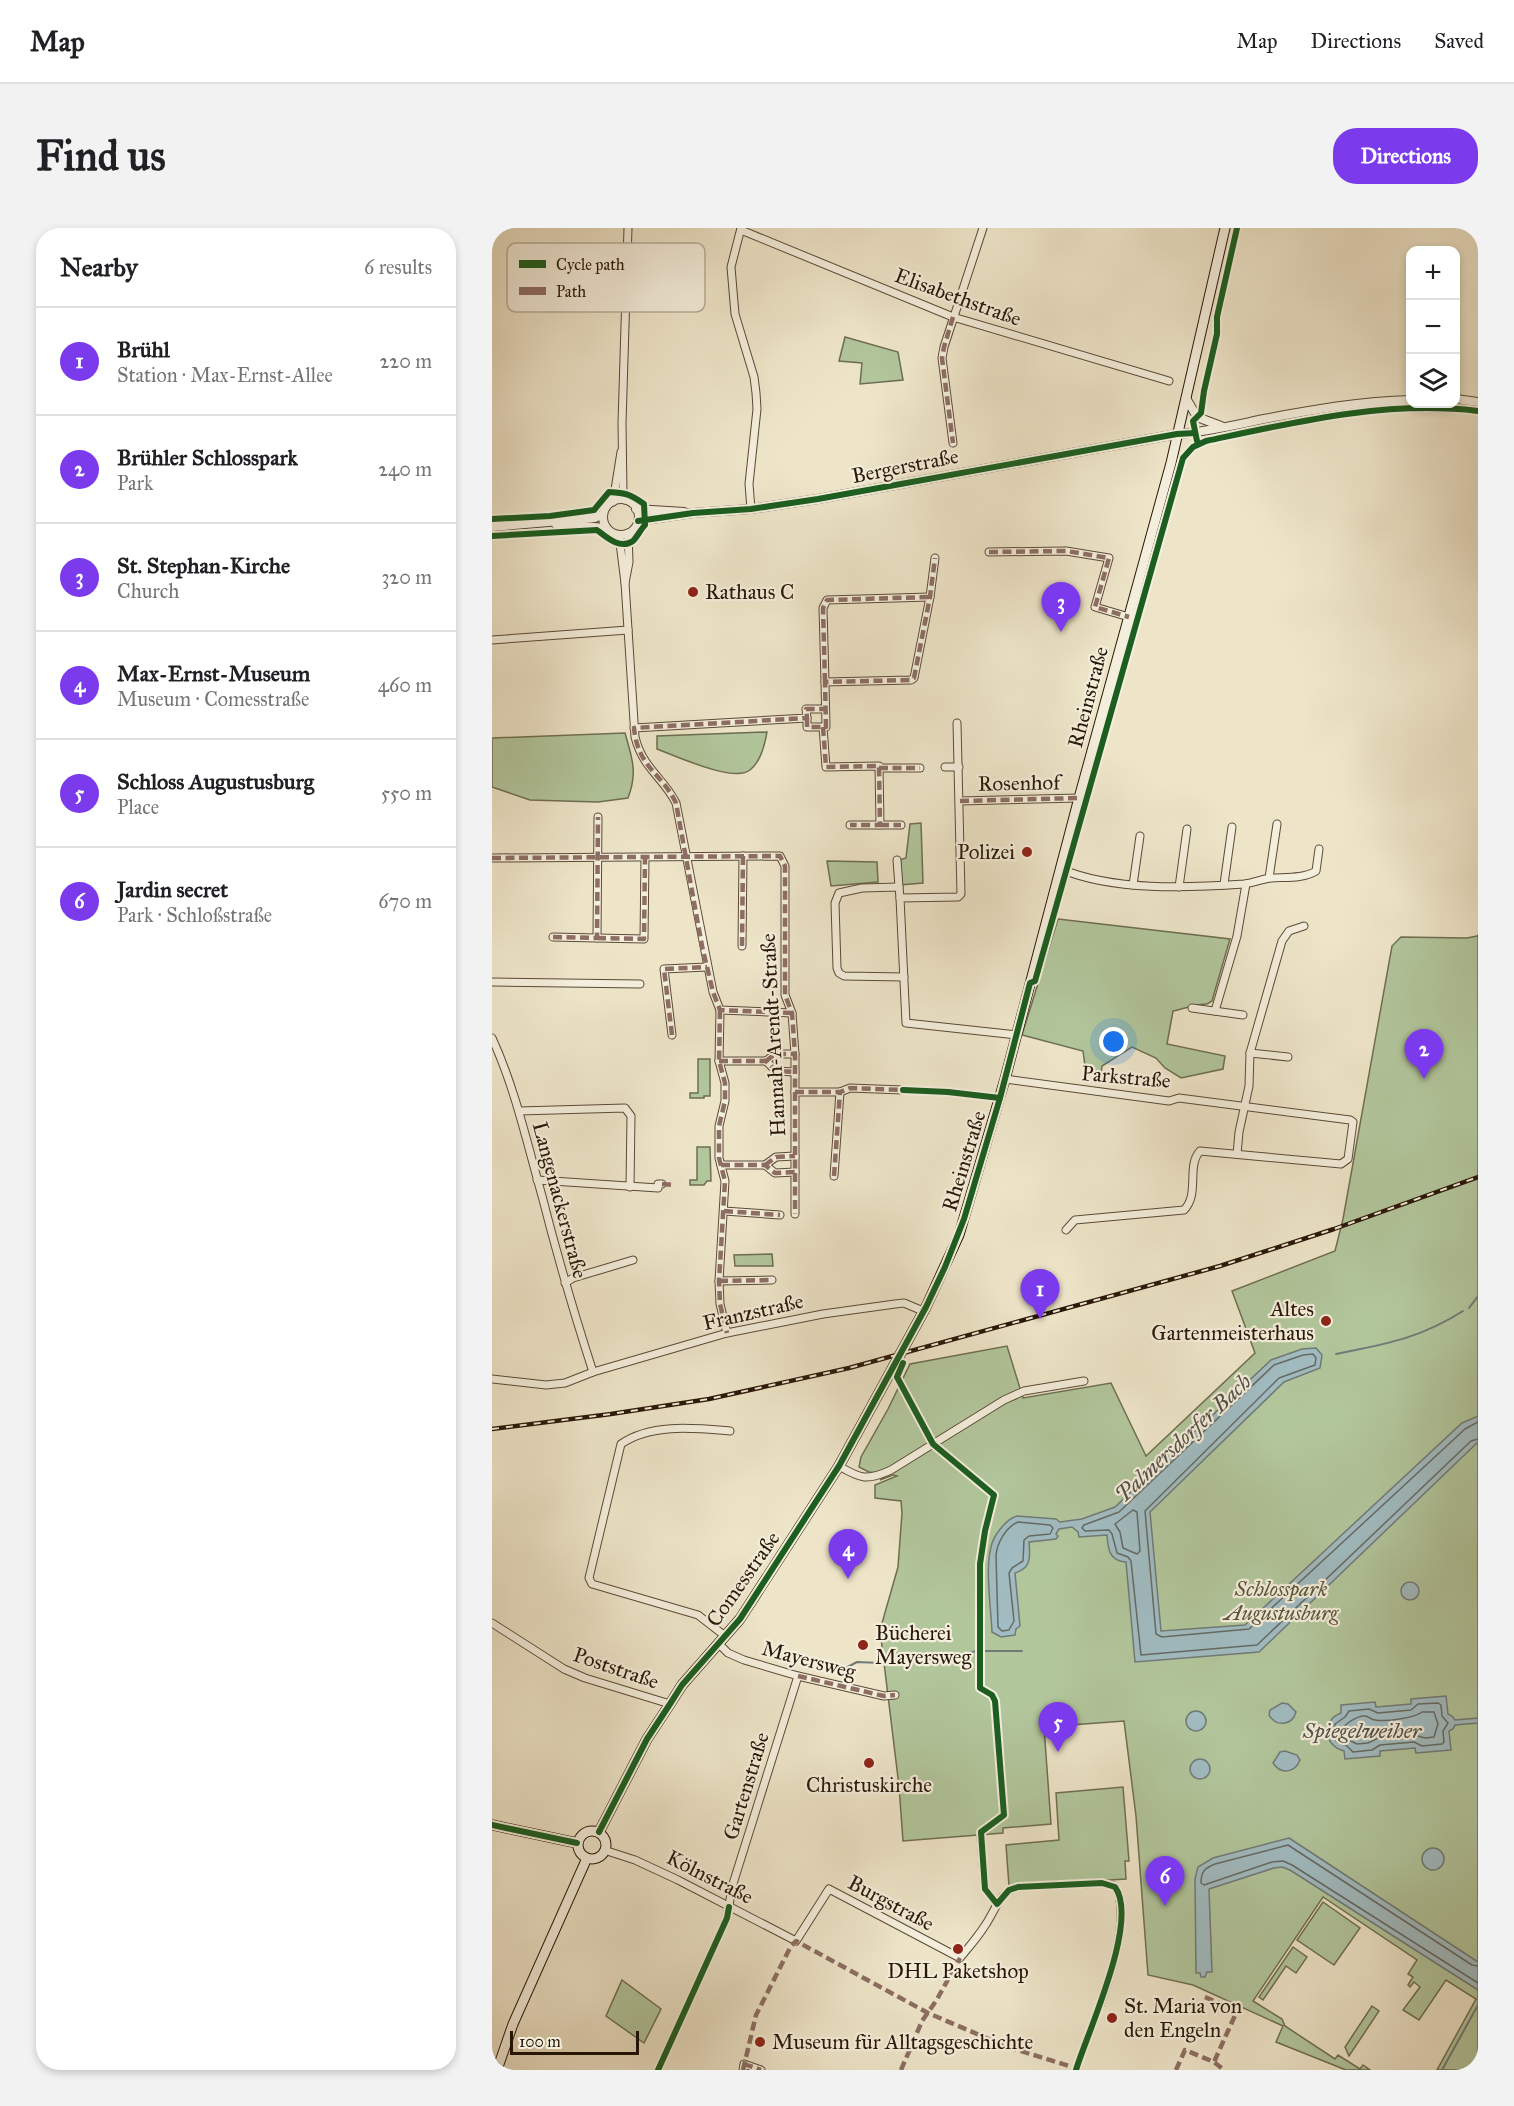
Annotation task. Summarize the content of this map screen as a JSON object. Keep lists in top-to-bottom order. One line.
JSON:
{"streets":{"main road":["Rheinstraße","Comesstraße"],"street":["Elisabethstraße","Bergerstraße","Rosenhof","Hannah-Arendt-Straße","Parkstraße","Langenackerstraße","Franzstraße","Mayersweg","Poststraße","Gartenstraße","Kölnstraße","Burgstraße"]},"crossings":[["Bergerstraße","Rheinstraße"],["Rheinstraße","Rosenhof"],["Rheinstraße","Parkstraße"],["Rheinstraße","Franzstraße"],["Rheinstraße","Comesstraße"],["Langenackerstraße","Franzstraße"],["Comesstraße","Mayersweg"],["Comesstraße","Poststraße"],["Comesstraße","Kölnstraße"],["Mayersweg","Gartenstraße"],["Gartenstraße","Kölnstraße"],["Kölnstraße","Burgstraße"]],"water":["Palmersdorfer Bach","Spiegelweiher"],"parks":["Schlosspark Augustusburg"],"places":["Rathaus C","Polizei","Altes Gartenmeisterhaus","Bücherei Mayersweg","Christuskirche","DHL Paketshop","St. Maria von den Engeln","Museum für Alltagsgeschichte"],"legend":["Cycle path","Path"],"scale_bar":"100 m","page":{"header":"Map","nav":["Map","Directions","Saved"],"buttons":"Directions","title":"Find us","heading":["Nearby","6 results"],"map_buttons":["+","−"],"list":[{"mark":"1","name":"Brühl","note":"Station · Max-Ernst-Allee","value":"220 m"},{"mark":"2","name":"Brühler Schlosspark","note":"Park","value":"240 m"},{"mark":"3","name":"St. Stephan-Kirche","note":"Church","value":"320 m"},{"mark":"4","name":"Max-Ernst-Museum","note":"Museum · Comesstraße","value":"460 m"},{"mark":"5","name":"Schloss Augustusburg","note":"Place","value":"550 m"},{"mark":"6","name":"Jardin secret","note":"Park · Schloßstraße","value":"670 m"}],"pins":["3","2","1","4","5","6"],"scale":"100 m"}}
